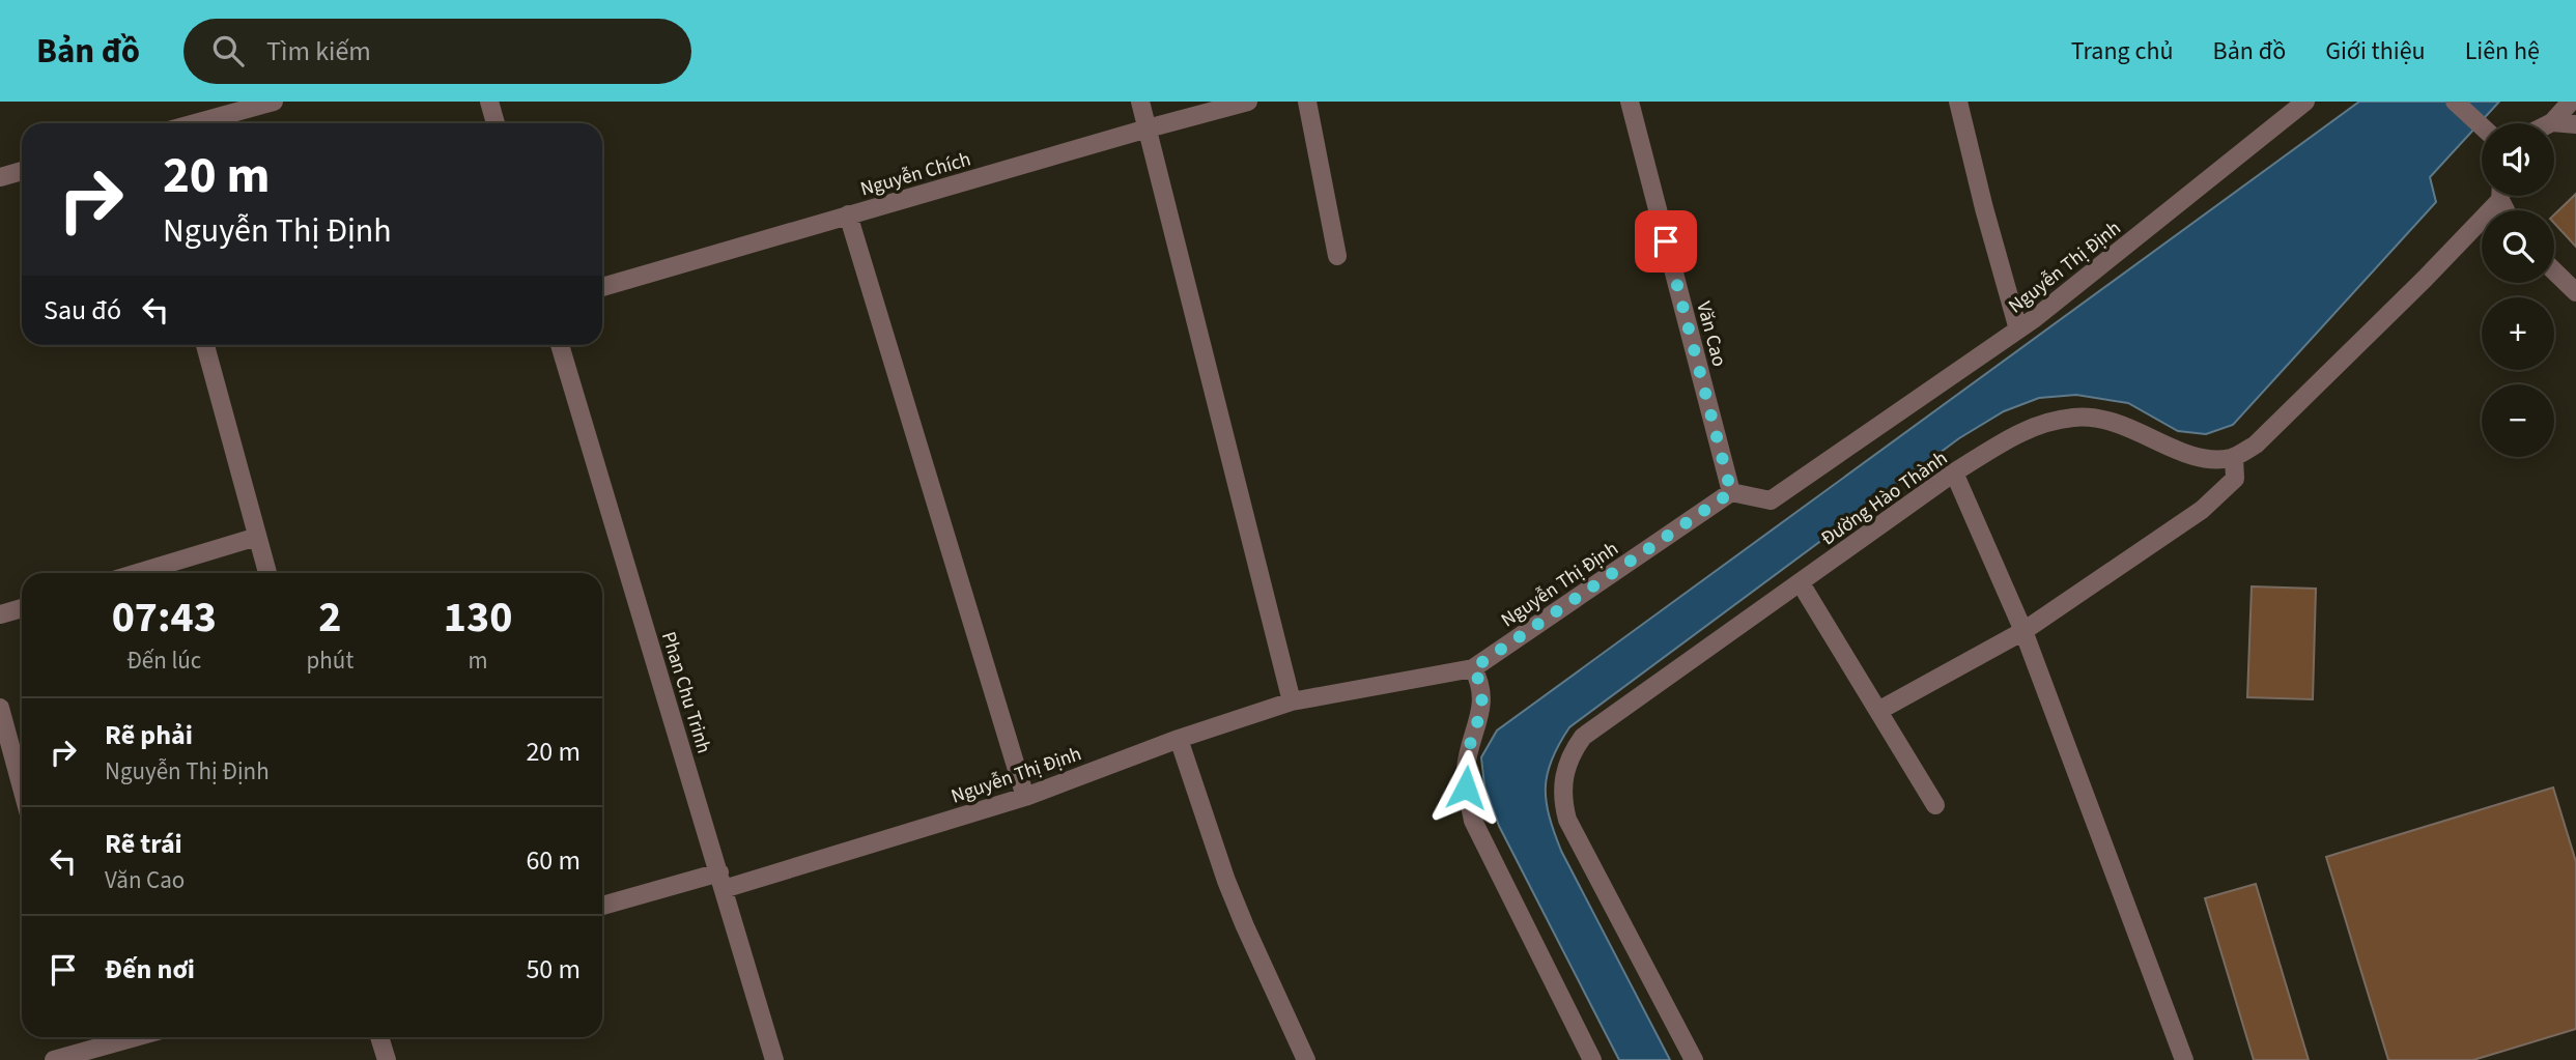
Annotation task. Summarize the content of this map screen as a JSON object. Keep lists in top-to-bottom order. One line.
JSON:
{"streets":{"street":["Nguyễn Chích","Nguyễn Thị Định","Văn Cao","Đường Hào Thành","Phan Chu Trinh"]},"crossings":[["Nguyễn Thị Định","Văn Cao"],["Nguyễn Thị Định","Phan Chu Trinh"]],"page":{"header":"Bản đồ","search":"Tìm kiếm","nav":["Trang chủ","Bản đồ","Giới thiệu","Liên hệ"],"map_buttons":["+","−"],"turn":["20 m","Nguyễn Thị Định"],"then":"Sau đó","eta":["07:43","Đến lúc","2","phút","130","m"],"list":[{"name":"Rẽ phải","note":"Nguyễn Thị Định","value":"20 m"},{"name":"Rẽ trái","note":"Văn Cao","value":"60 m"},{"name":"Đến nơi","value":"50 m"}]}}
